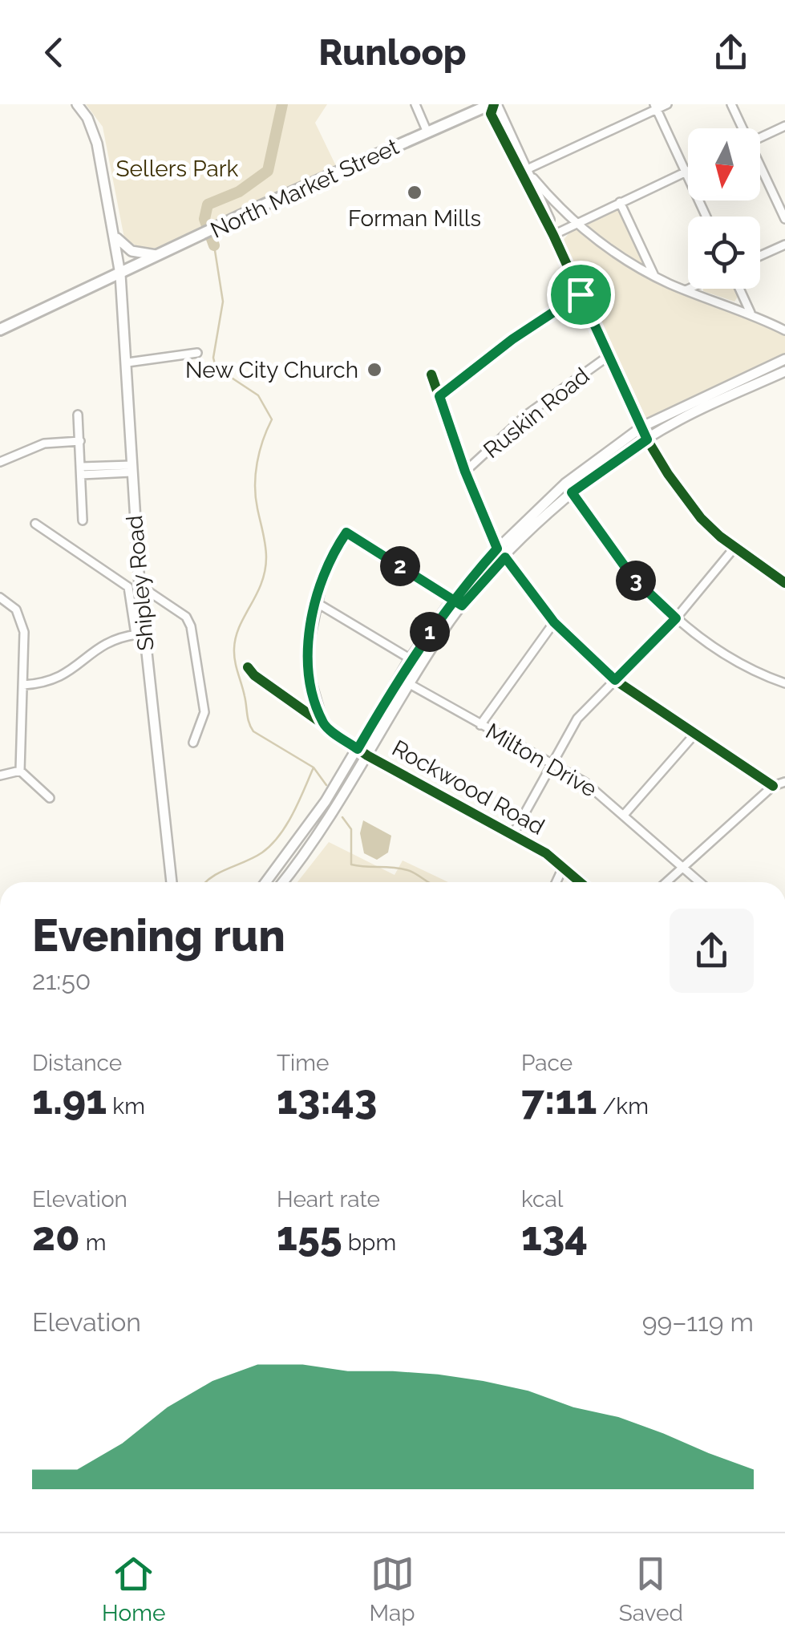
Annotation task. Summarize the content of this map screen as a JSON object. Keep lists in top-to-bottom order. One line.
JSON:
{"streets":{"main road":["North Market Street","Shipley Road"],"street":["Ruskin Road","Milton Drive","Rockwood Road"]},"crossings":[["North Market Street","Shipley Road"]],"parks":["Sellers Park"],"places":["Forman Mills","New City Church"],"north":"bottom","page":{"header":"Runloop","pins":["2","3","1"],"heading":["Evening run","21:50"],"stats":[["Distance","1.91 km"],["Time","13:43"],["Pace","7:11 /km"],["Elevation","20 m"],["Heart rate","155 bpm"],["kcal","134"]],"chart":["Elevation","99–119 m"],"tabs":["Home","Map","Saved"]}}
